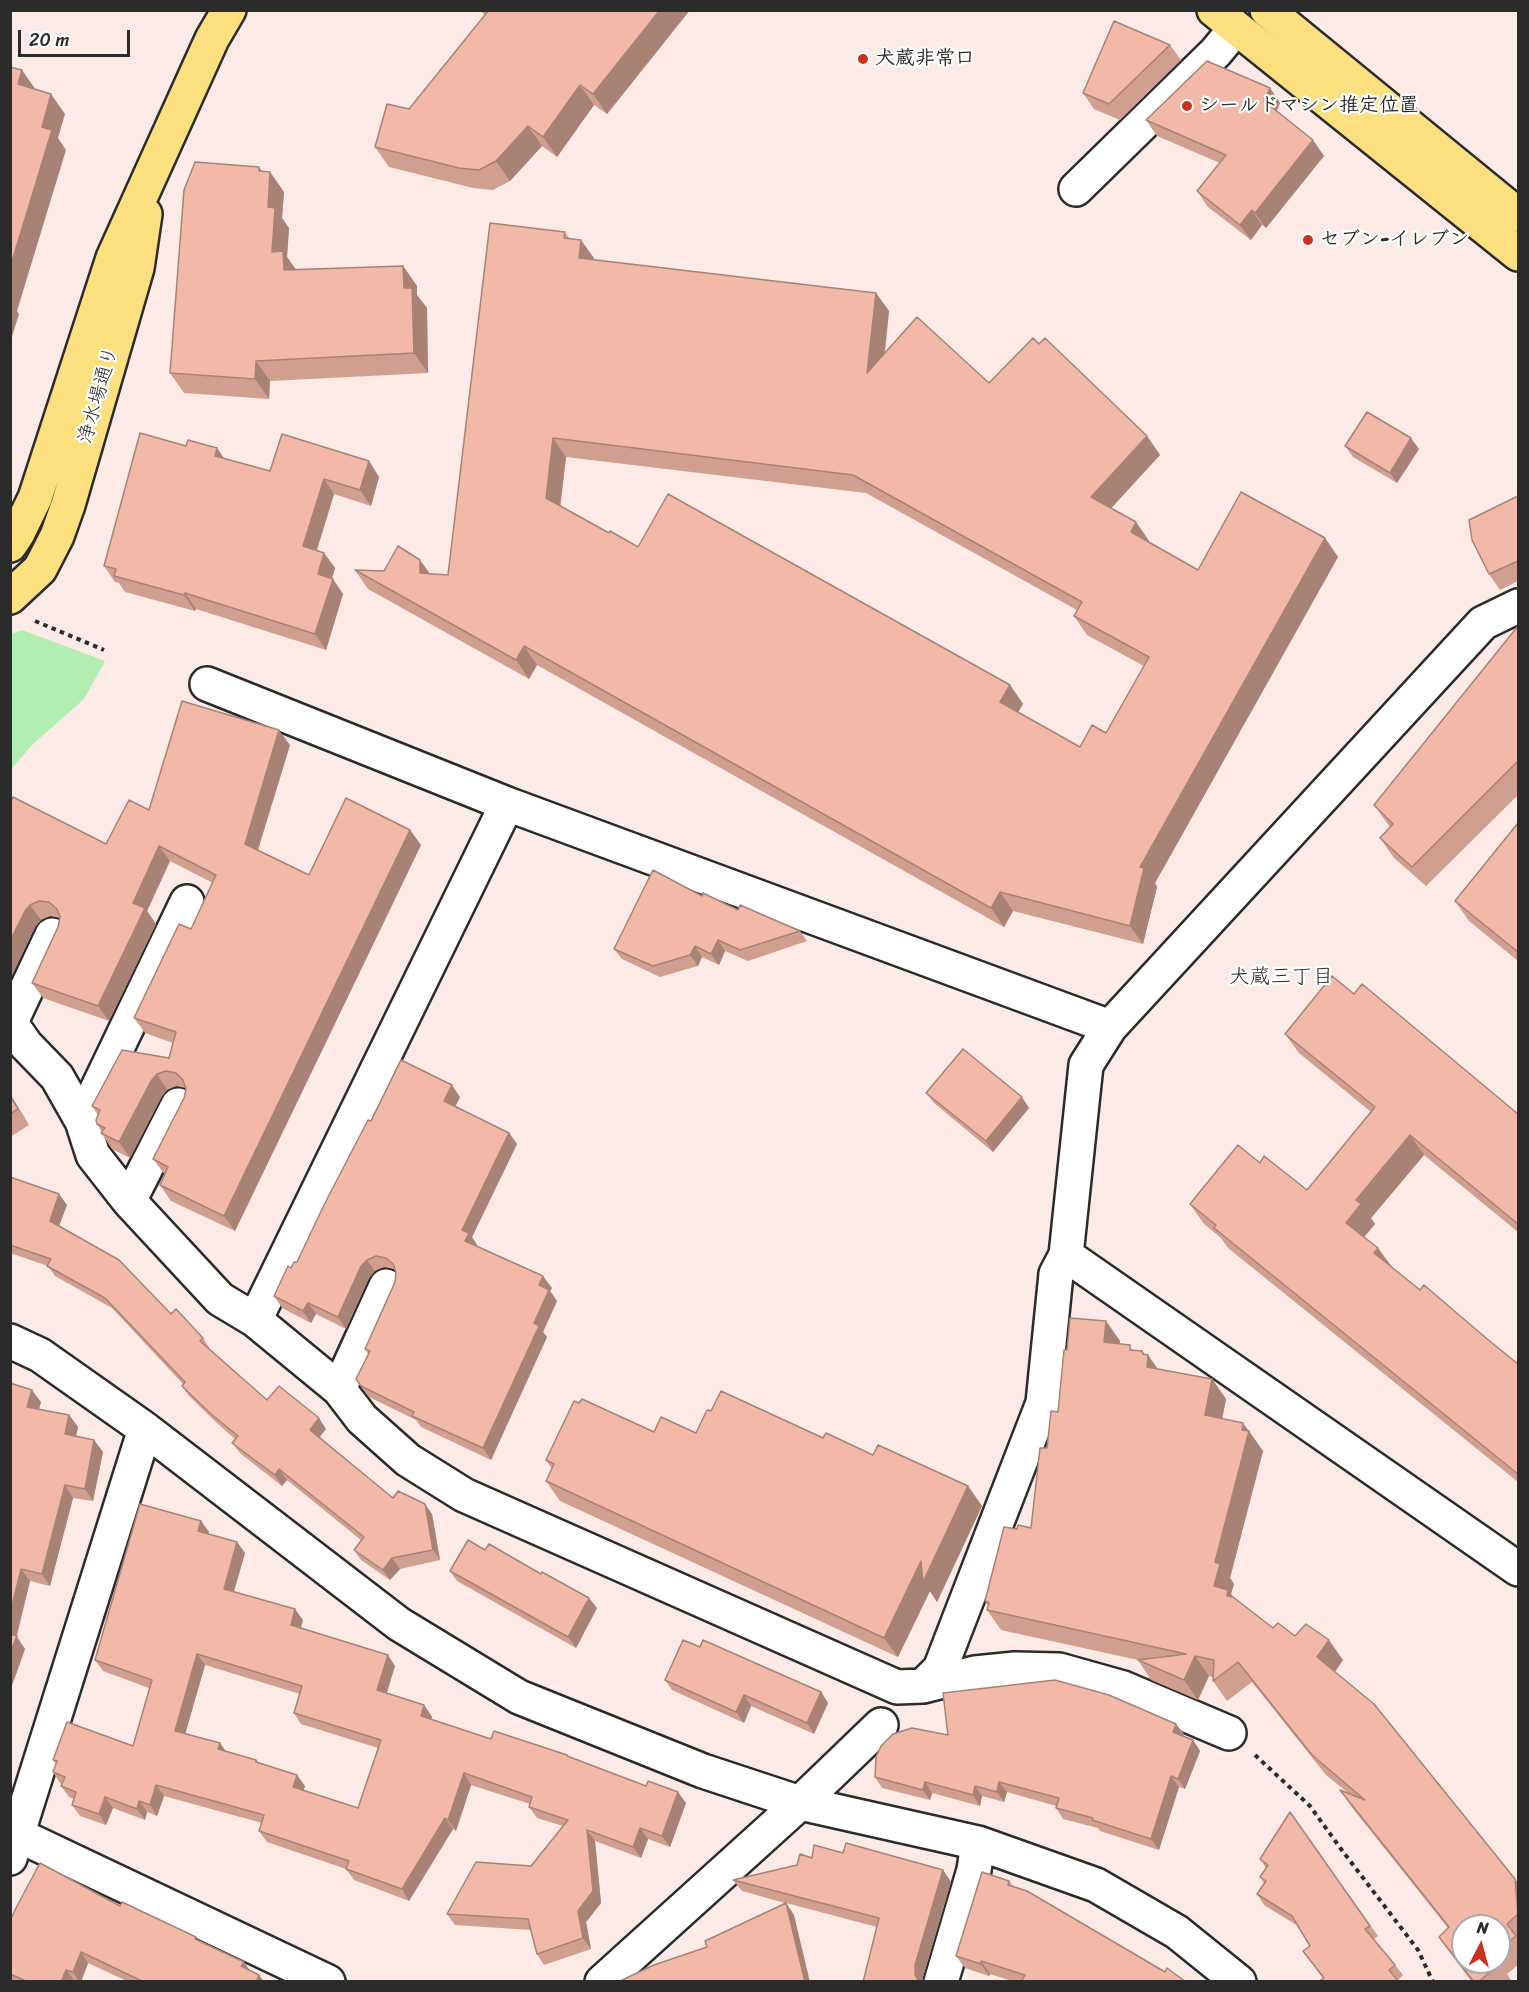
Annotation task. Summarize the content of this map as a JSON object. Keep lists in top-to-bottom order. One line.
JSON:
{"streets":{"main road":["浄水場通り"]},"districts":["犬蔵三丁目"],"places":["犬蔵非常口","シールドマシン推定位置","セブン-イレブン"],"scale_bar":"20 m","north":"top"}
